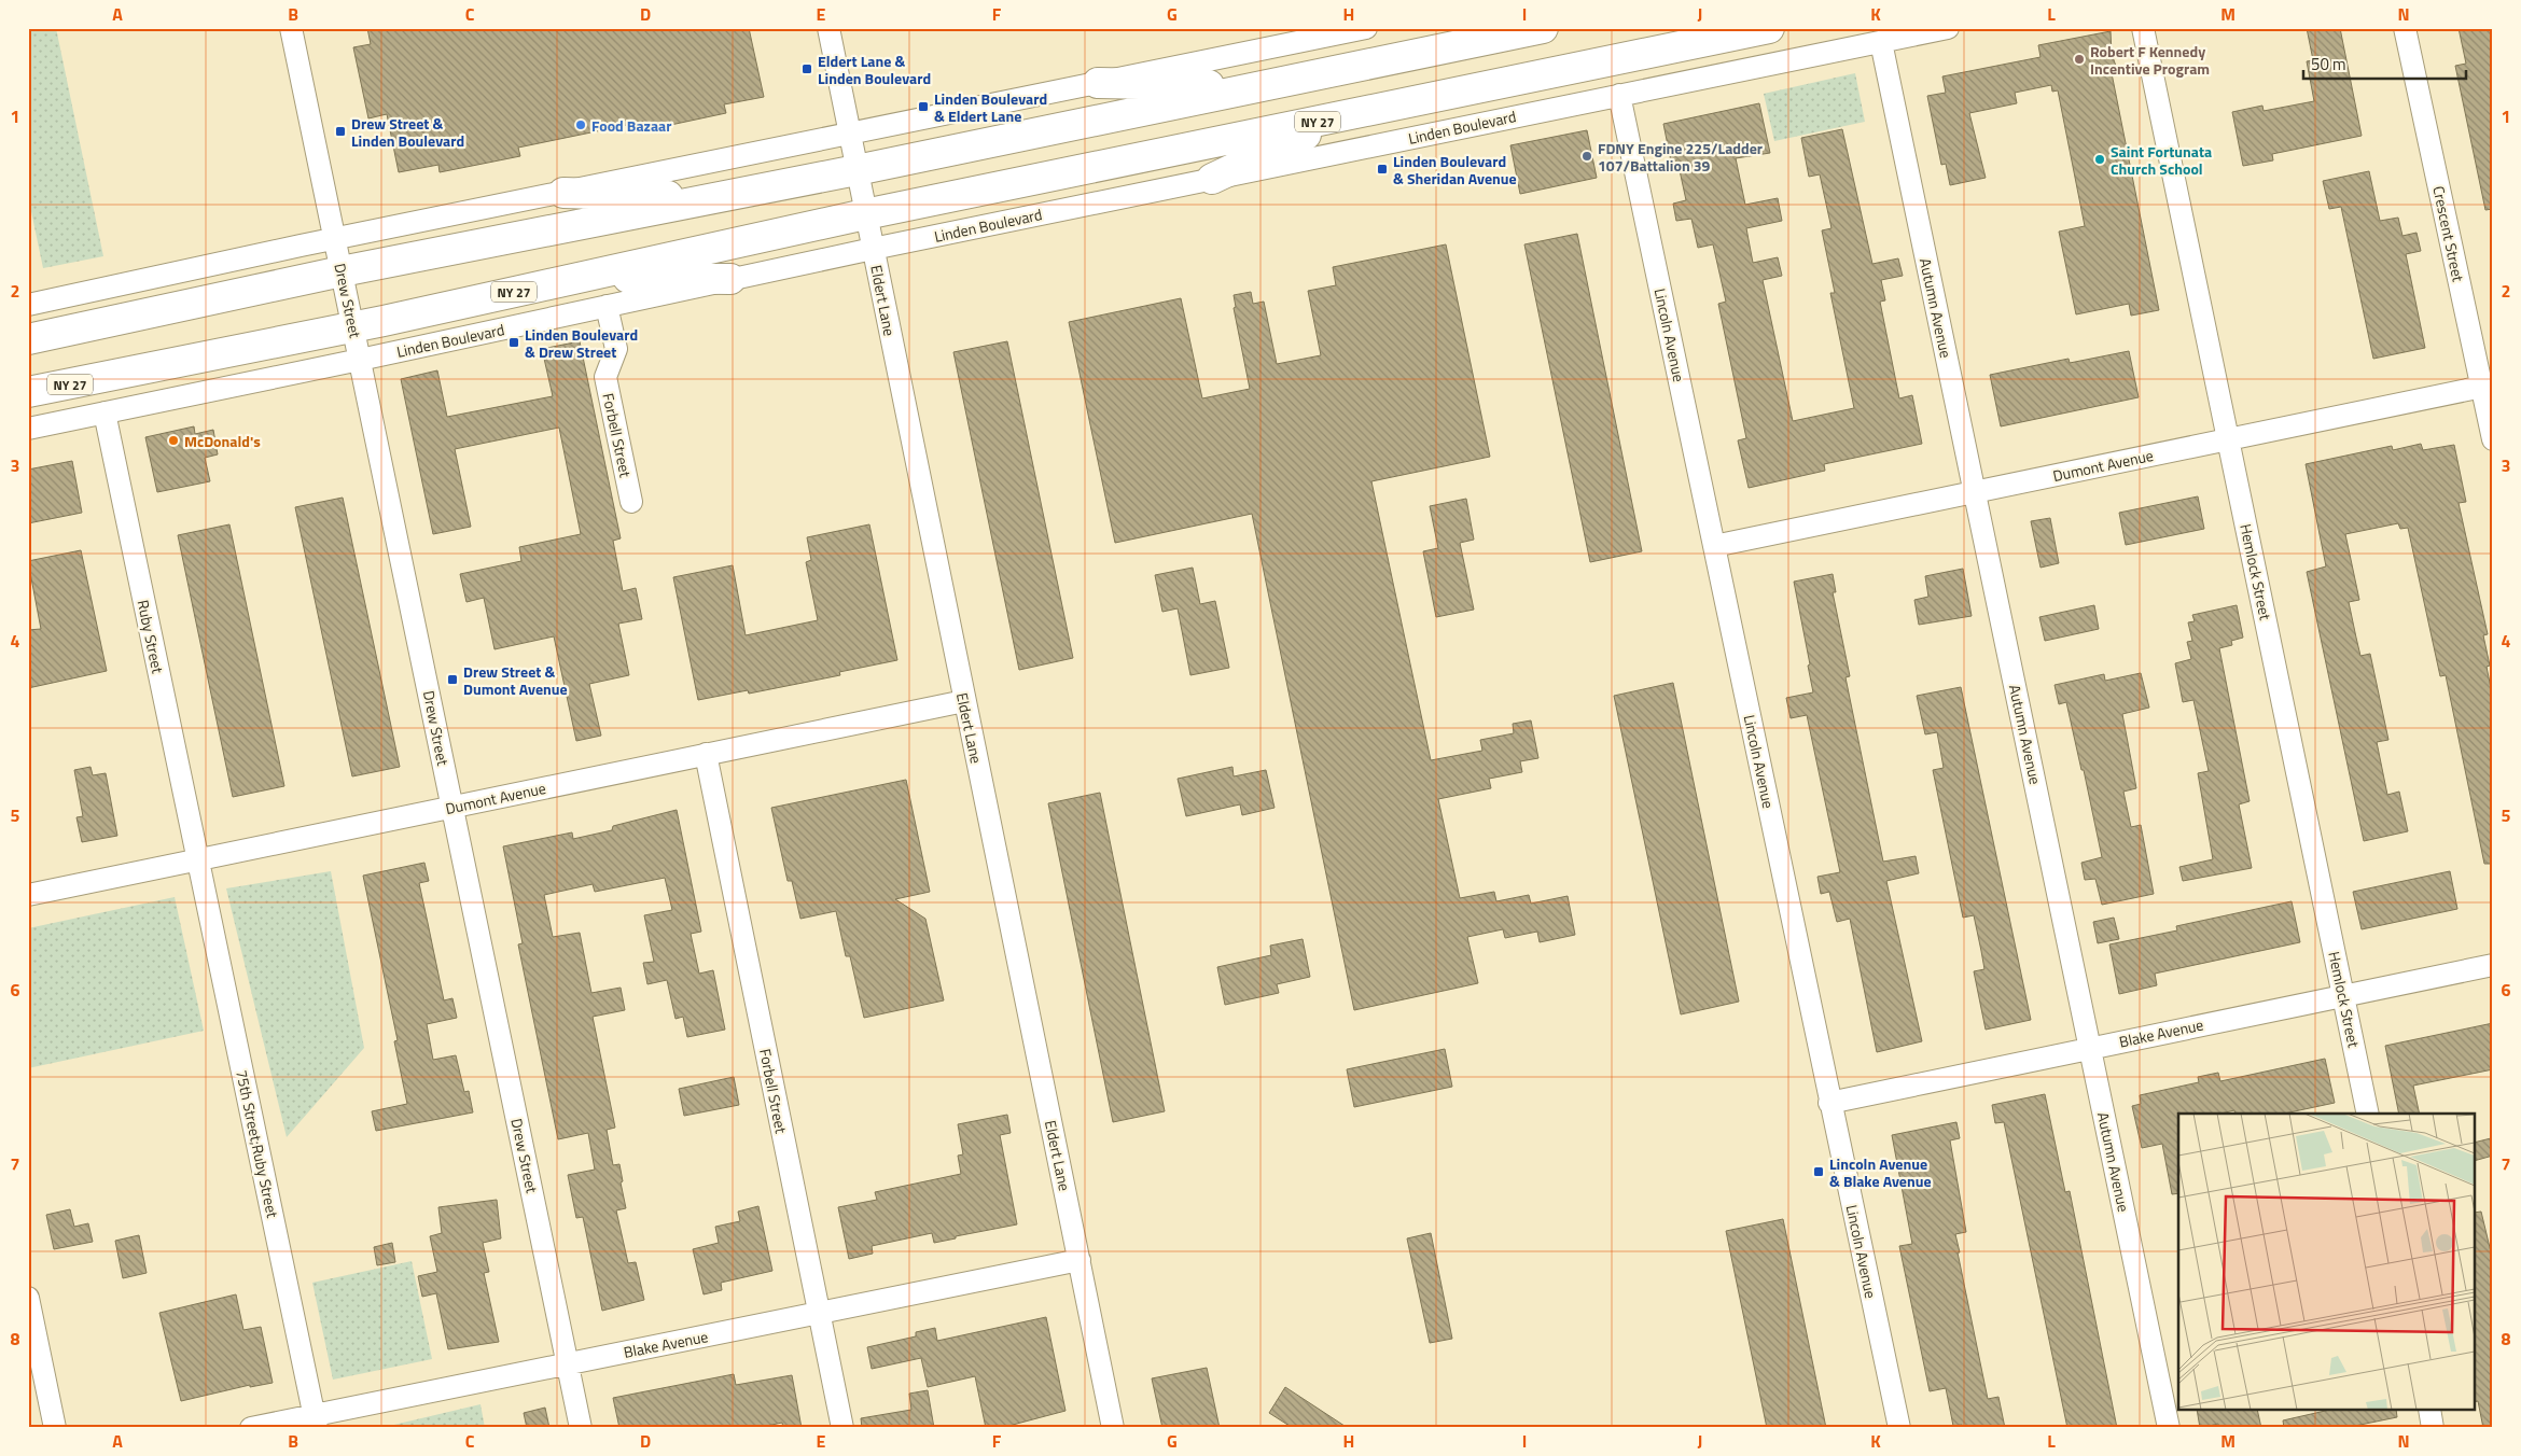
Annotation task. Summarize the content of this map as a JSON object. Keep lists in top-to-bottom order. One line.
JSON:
{"streets":{"highway":["NY 27"],"street":["Linden Boulevard","Crescent Street","Drew Street","Eldert Lane","Autumn Avenue","Lincoln Avenue","Forbell Street","Dumont Avenue","Hemlock Street","Ruby Street","Blake Avenue","75th Street;Ruby Street"]},"crossings":[["NY 27","Drew Street"],["NY 27","Eldert Lane"],["Linden Boulevard","Drew Street"],["Linden Boulevard","Eldert Lane"],["Linden Boulevard","Autumn Avenue"],["Linden Boulevard","Lincoln Avenue"],["Linden Boulevard","Forbell Street"],["Linden Boulevard","Ruby Street"],["Crescent Street","Dumont Avenue"],["Drew Street","Dumont Avenue"],["Drew Street","Blake Avenue"],["Eldert Lane","Dumont Avenue"],["Eldert Lane","Blake Avenue"],["Autumn Avenue","Dumont Avenue"],["Autumn Avenue","Blake Avenue"],["Lincoln Avenue","Dumont Avenue"],["Lincoln Avenue","Blake Avenue"],["Forbell Street","Dumont Avenue"],["Forbell Street","Blake Avenue"],["Dumont Avenue","Hemlock Street"],["Dumont Avenue","Ruby Street"],["Dumont Avenue","75th Street;Ruby Street"],["Hemlock Street","Blake Avenue"],["Ruby Street","75th Street;Ruby Street"],["Blake Avenue","75th Street;Ruby Street"]],"places":{"other":["Robert F Kennedy Incentive Program","Food Bazaar","FDNY Engine 225/Ladder 107/Battalion 39","Saint Fortunata Church School","McDonald's"],"transit":["Eldert Lane & Linden Boulevard","Linden Boulevard & Eldert Lane","Drew Street & Linden Boulevard","Linden Boulevard & Sheridan Avenue","Linden Boulevard & Drew Street","Drew Street & Dumont Avenue","Lincoln Avenue & Blake Avenue"]},"scale_bar":"50 m","grid":{"columns":["A","B","C","D","E","F","G","H","I","J","K","L","M","N"],"rows":["1","2","3","4","5","6","7","8"]}}
